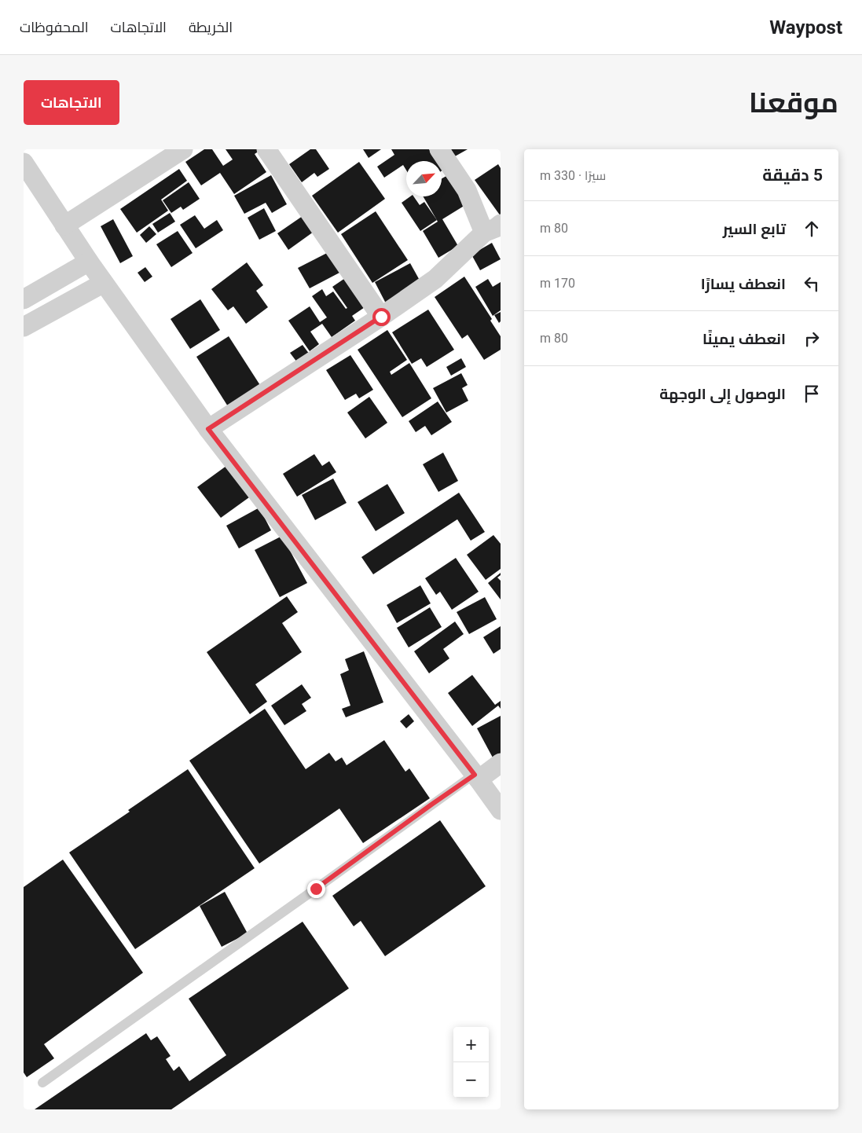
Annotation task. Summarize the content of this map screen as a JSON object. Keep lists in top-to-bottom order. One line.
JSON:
{"north":"top right","page":{"header":"Waypost","nav":["الخريطة","الاتجاهات","المحفوظات"],"title":"موقعنا","buttons":"الاتجاهات","heading":["5 دقيقة","سيرًا · 330 m"],"list":[["تابع السير","80 m"],["انعطف يسارًا","170 m"],["انعطف يمينًا","80 m"],"الوصول إلى الوجهة"],"map_buttons":["+","−"]}}
